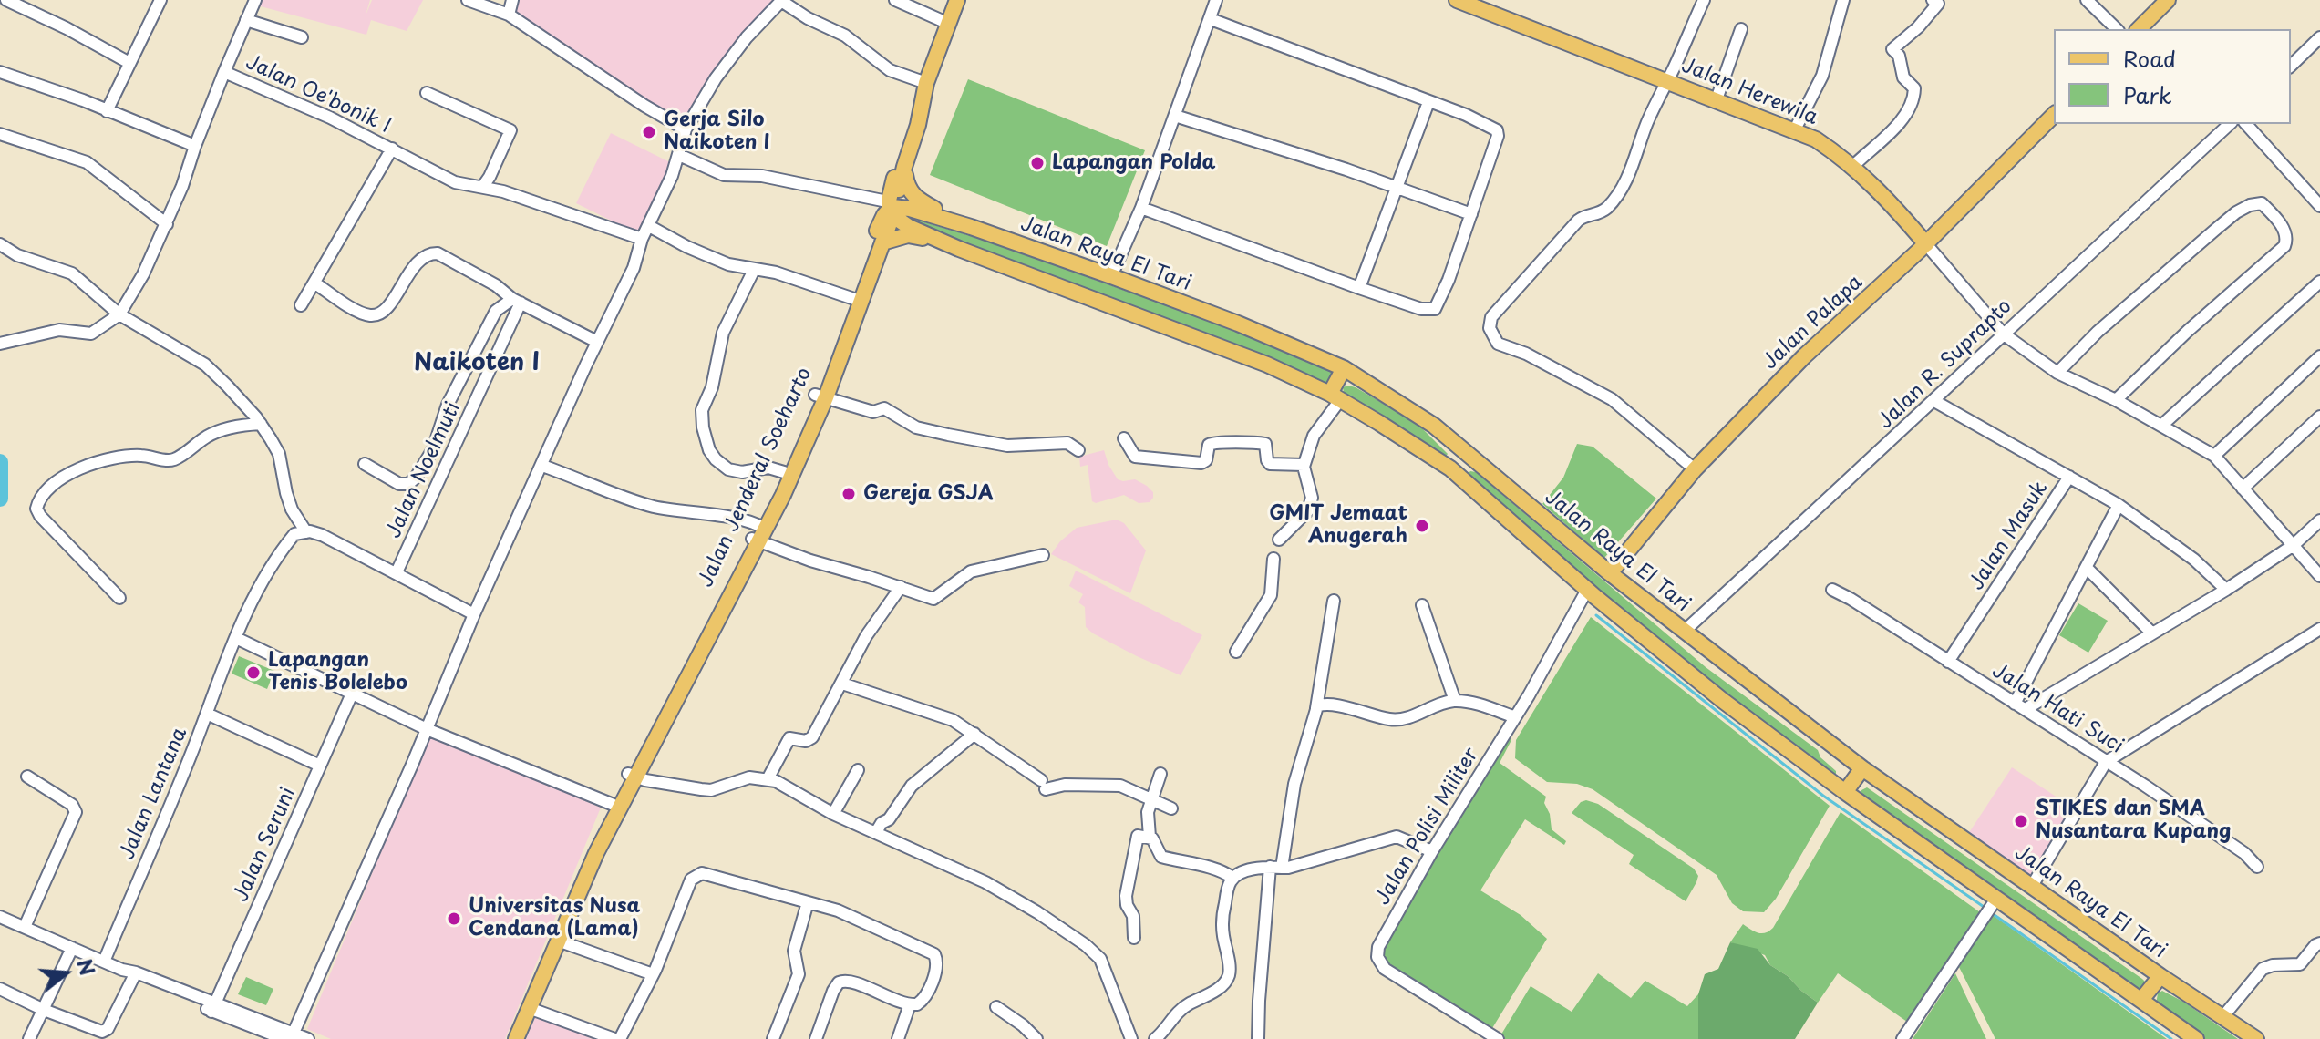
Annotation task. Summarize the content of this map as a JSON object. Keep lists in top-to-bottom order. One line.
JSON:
{"streets":{"main road":["Jalan Herewila","Jalan Raya El Tari","Jalan Palapa","Jalan Jenderal Soeharto"],"street":["Jalan Oe'bonik I","Jalan R. Suprapto","Jalan Noelmuti","Jalan Masuk","Jalan Hati Suci","Jalan Lantana","Jalan Polisi Militer","Jalan Seruni"]},"crossings":[["Jalan Herewila","Jalan Palapa"],["Jalan Herewila","Jalan R. Suprapto"],["Jalan Raya El Tari","Jalan Palapa"],["Jalan Raya El Tari","Jalan R. Suprapto"],["Jalan Raya El Tari","Jalan Jenderal Soeharto"],["Jalan Masuk","Jalan Hati Suci"]],"districts":["Naikoten I"],"places":["Gerja Silo Naikoten I","Lapangan Polda","Gereja GSJA","GMIT Jemaat Anugerah","Lapangan Tenis Bolelebo","STIKES dan SMA Nusantara Kupang","Universitas Nusa Cendana (Lama)"],"legend":["Road","Park"],"north":"right"}
